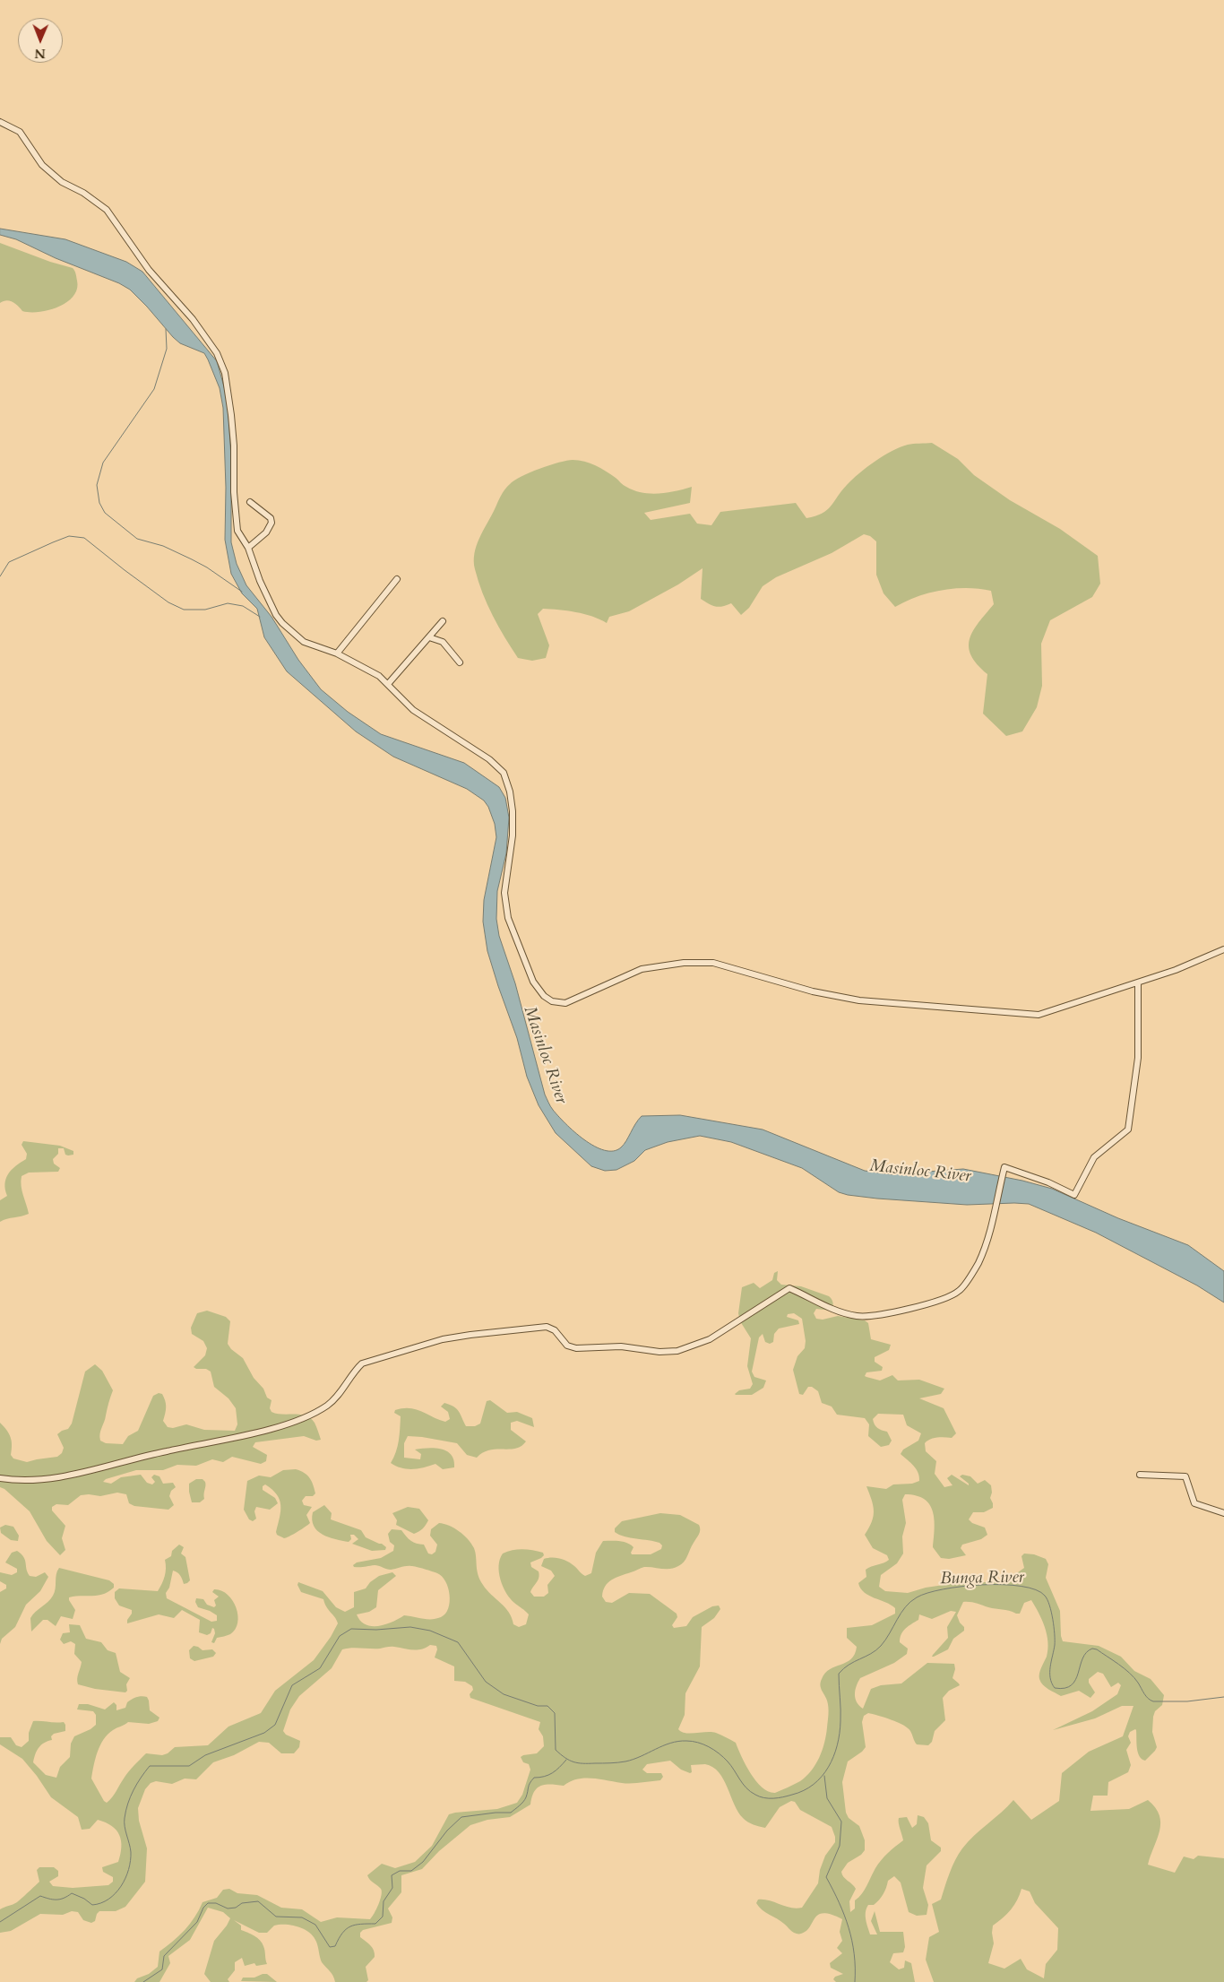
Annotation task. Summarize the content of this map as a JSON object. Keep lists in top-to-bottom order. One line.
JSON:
{"water":["Masinloc River","Bunga River"],"north":"bottom"}
